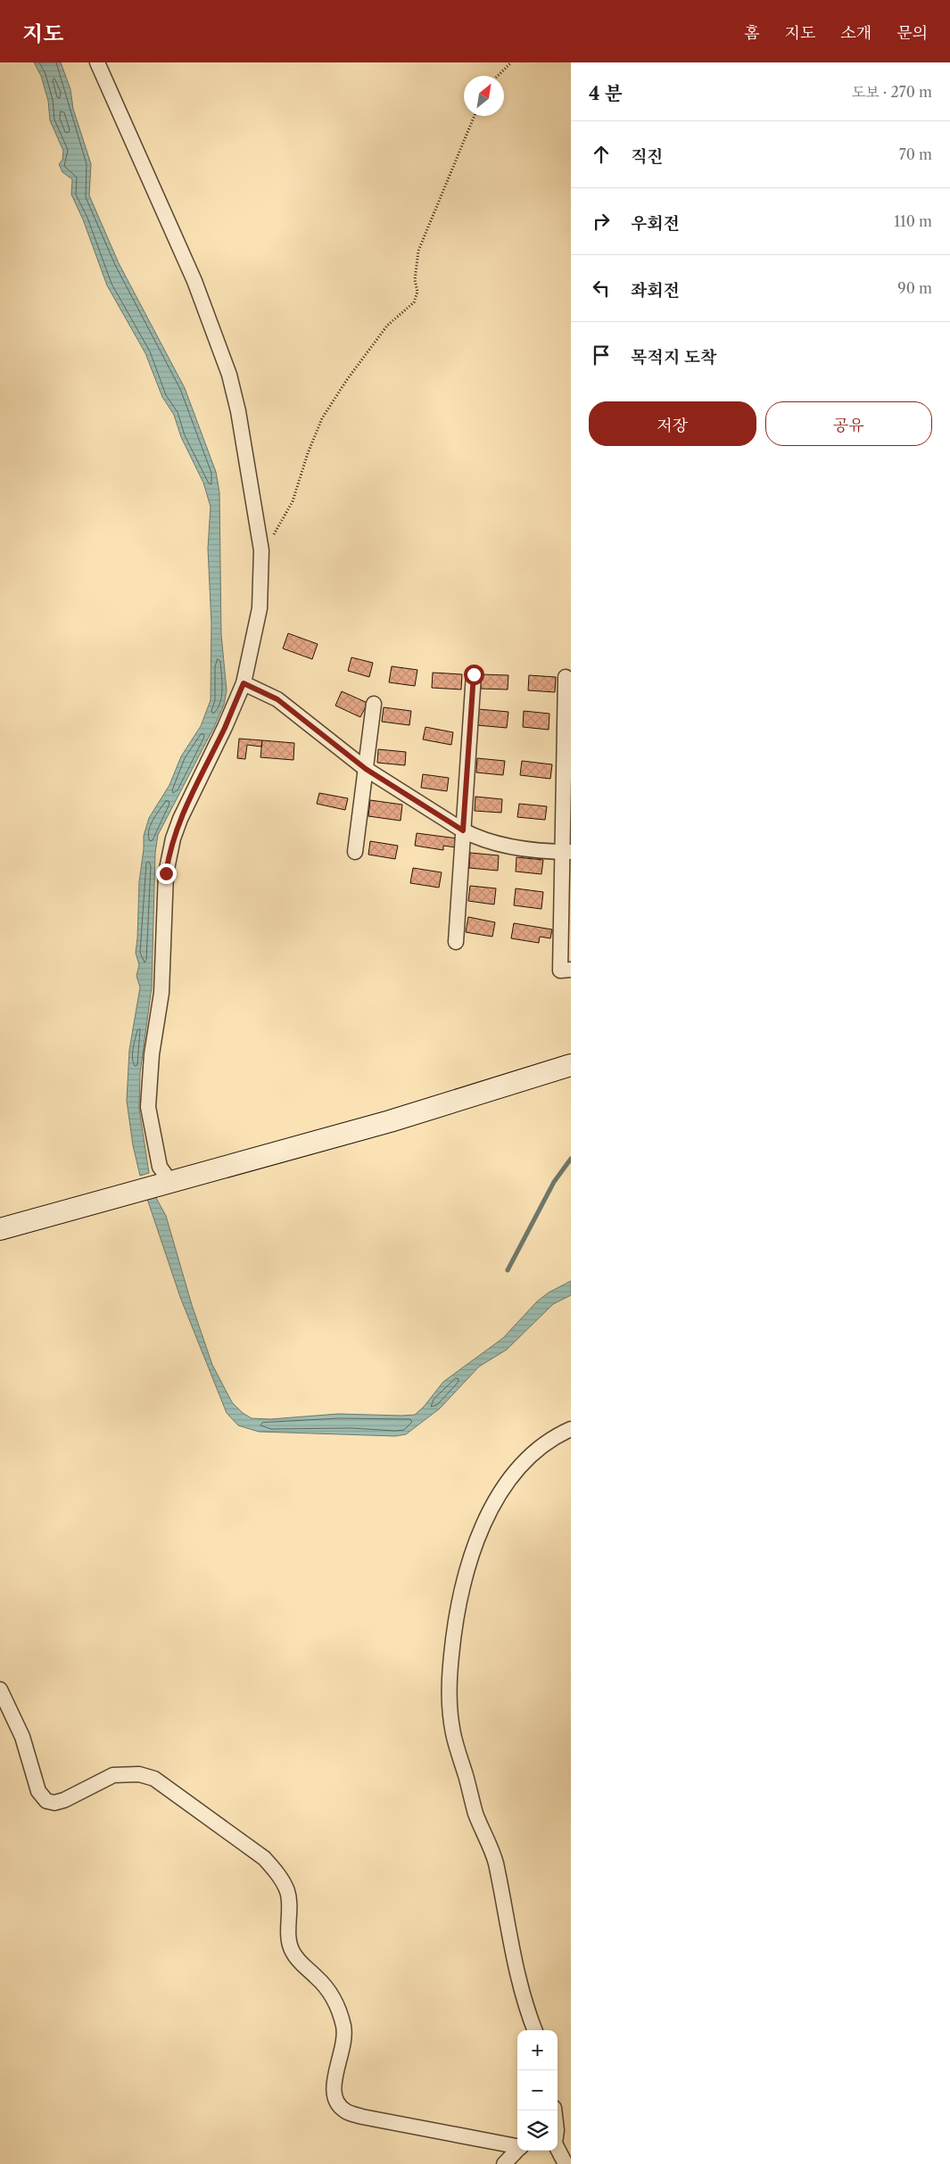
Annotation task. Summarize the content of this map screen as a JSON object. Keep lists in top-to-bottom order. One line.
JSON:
{"north":"top right","page":{"header":"지도","nav":["홈","지도","소개","문의"],"heading":["4 분","도보 · 270 m"],"list":[["직진","70 m"],["우회전","110 m"],["좌회전","90 m"],"목적지 도착"],"buttons":["저장","공유"],"map_buttons":["+","−"]}}
